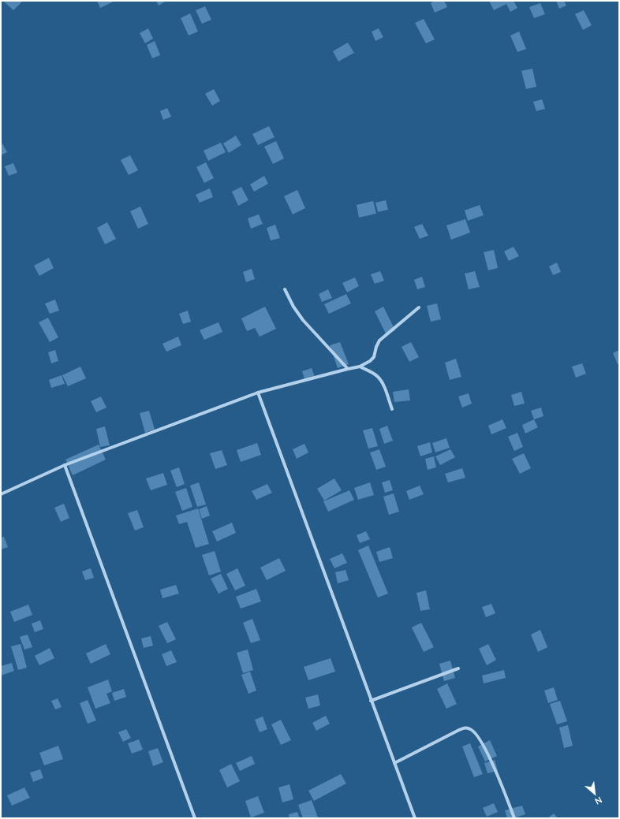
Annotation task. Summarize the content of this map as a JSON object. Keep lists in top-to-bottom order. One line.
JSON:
{"north":"bottom right"}
